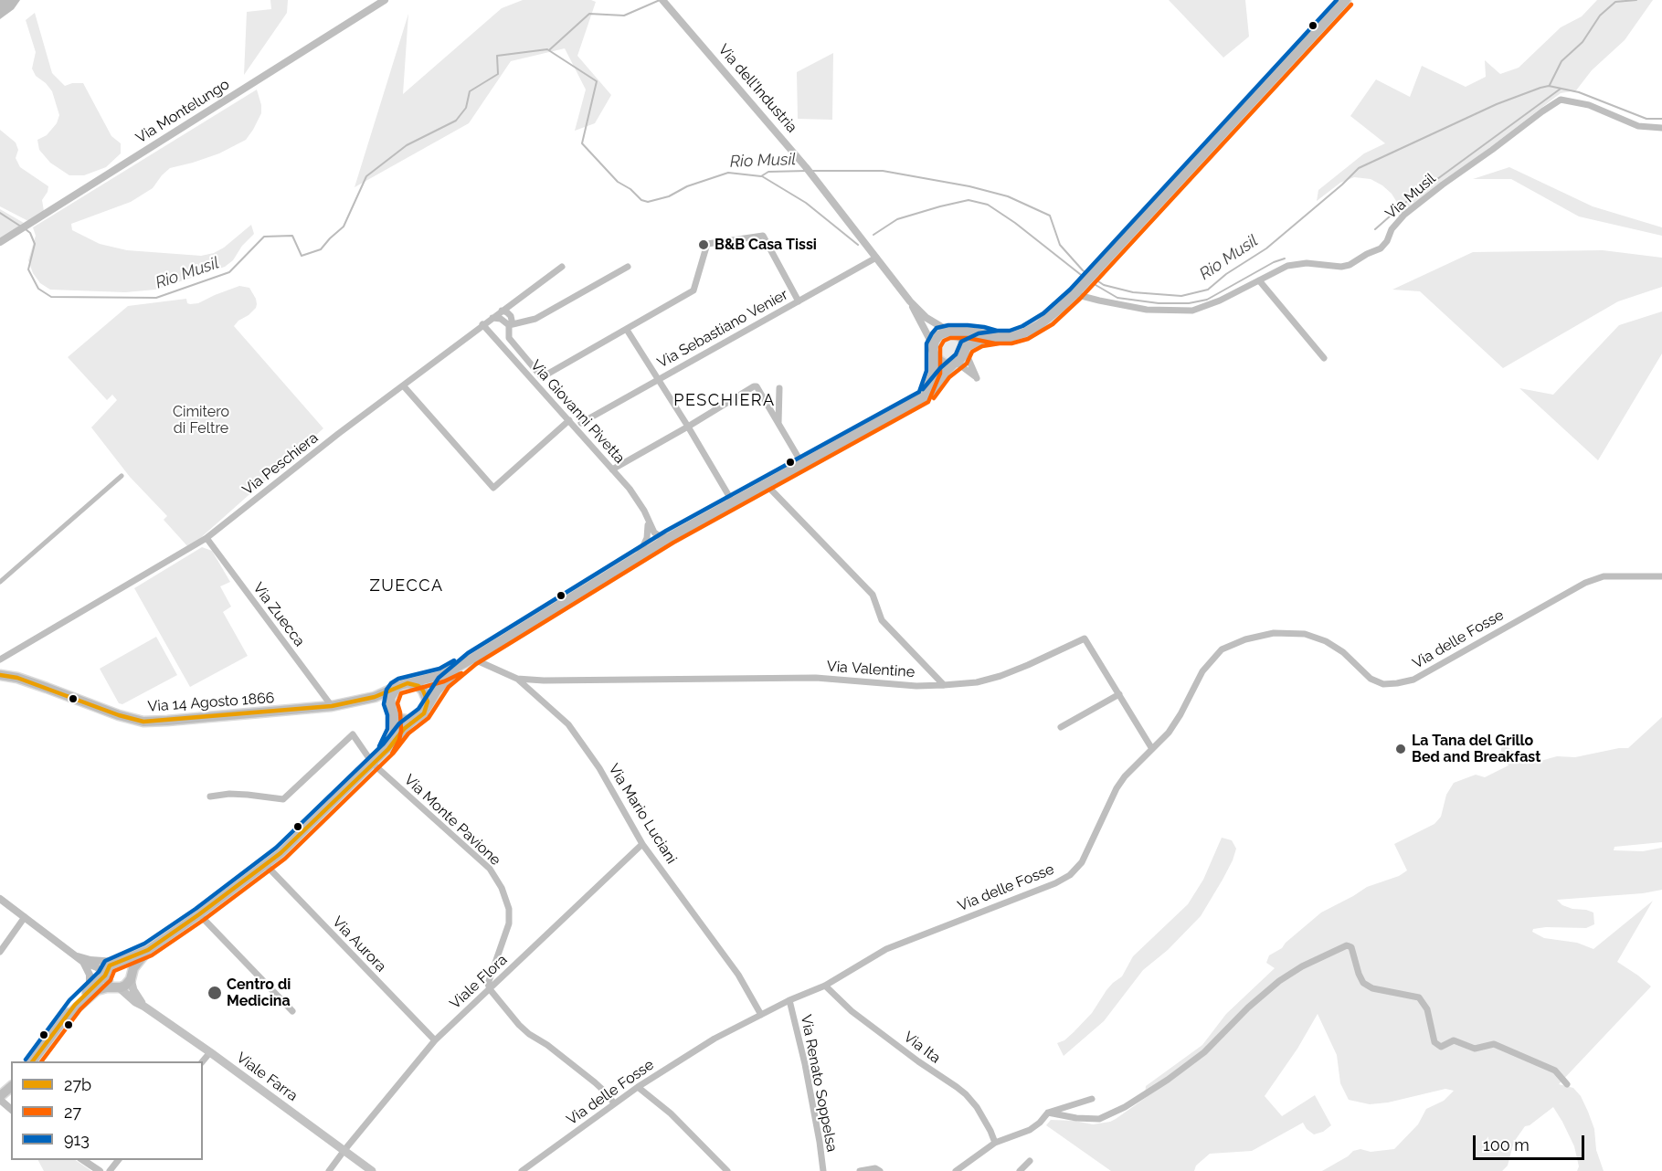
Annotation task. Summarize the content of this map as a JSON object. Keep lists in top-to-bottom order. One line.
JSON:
{"streets":{"main road":["Via 14 Agosto 1866","Viale Farra"],"street":["Via dell'Industria","Via Montelungo","Via Musil","Via Sebastiano Venier","Via Giovanni Pivetta","Via Peschiera","Via Zuecca","Via delle Fosse","Via Valentine","Via Mario Luciani","Via Monte Pavione","Via Aurora","Viale Flora","Via Ita","Via Renato Soppelsa"]},"crossings":[["Via dell'Industria","Via Sebastiano Venier"],["Via Giovanni Pivetta","Via Peschiera"],["Via Peschiera","Via Zuecca"],["Via Zuecca","Via 14 Agosto 1866"],["Via delle Fosse","Via Valentine"],["Via delle Fosse","Via Mario Luciani"],["Via delle Fosse","Via Ita"],["Via delle Fosse","Via Renato Soppelsa"],["Via Valentine","Via Mario Luciani"],["Via Mario Luciani","Viale Flora"],["Via Monte Pavione","Viale Flora"],["Via Aurora","Viale Flora"],["Viale Flora","Viale Farra"]],"districts":["PESCHIERA","ZUECCA"],"water":["Rio Musil"],"parks":["Cimitero di Feltre"],"places":["B&B Casa Tissi","La Tana del Grillo Bed and Breakfast","Centro di Medicina"],"lines":["transit line 913","transit line 27","transit line 27b"],"legend":["27b","27","913"],"scale_bar":"100 m"}
